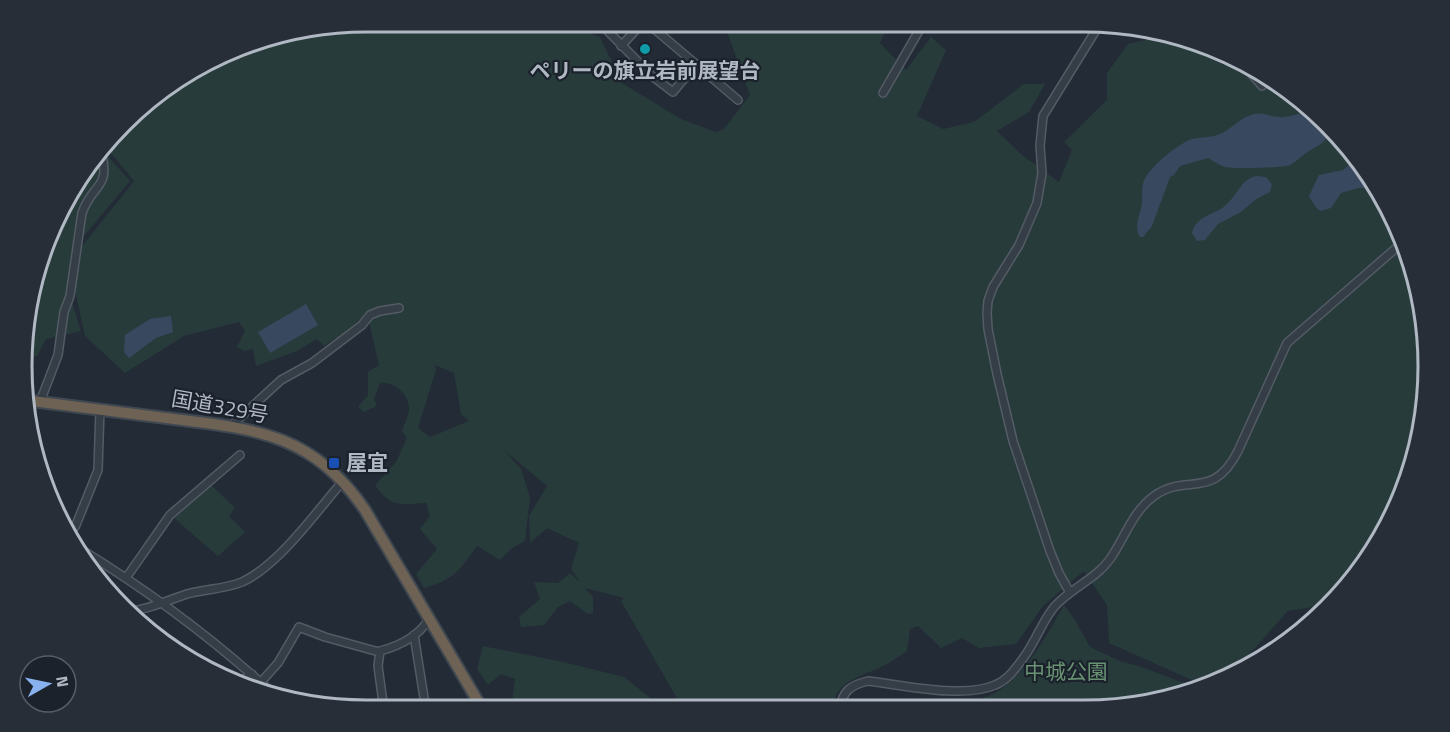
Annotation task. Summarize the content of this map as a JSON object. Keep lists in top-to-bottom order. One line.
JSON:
{"streets":{"highway":["国道329号"]},"parks":["中城公園"],"places":{"other":["ペリーの旗立岩前展望台"],"transit":["屋宜"]},"north":"right"}
